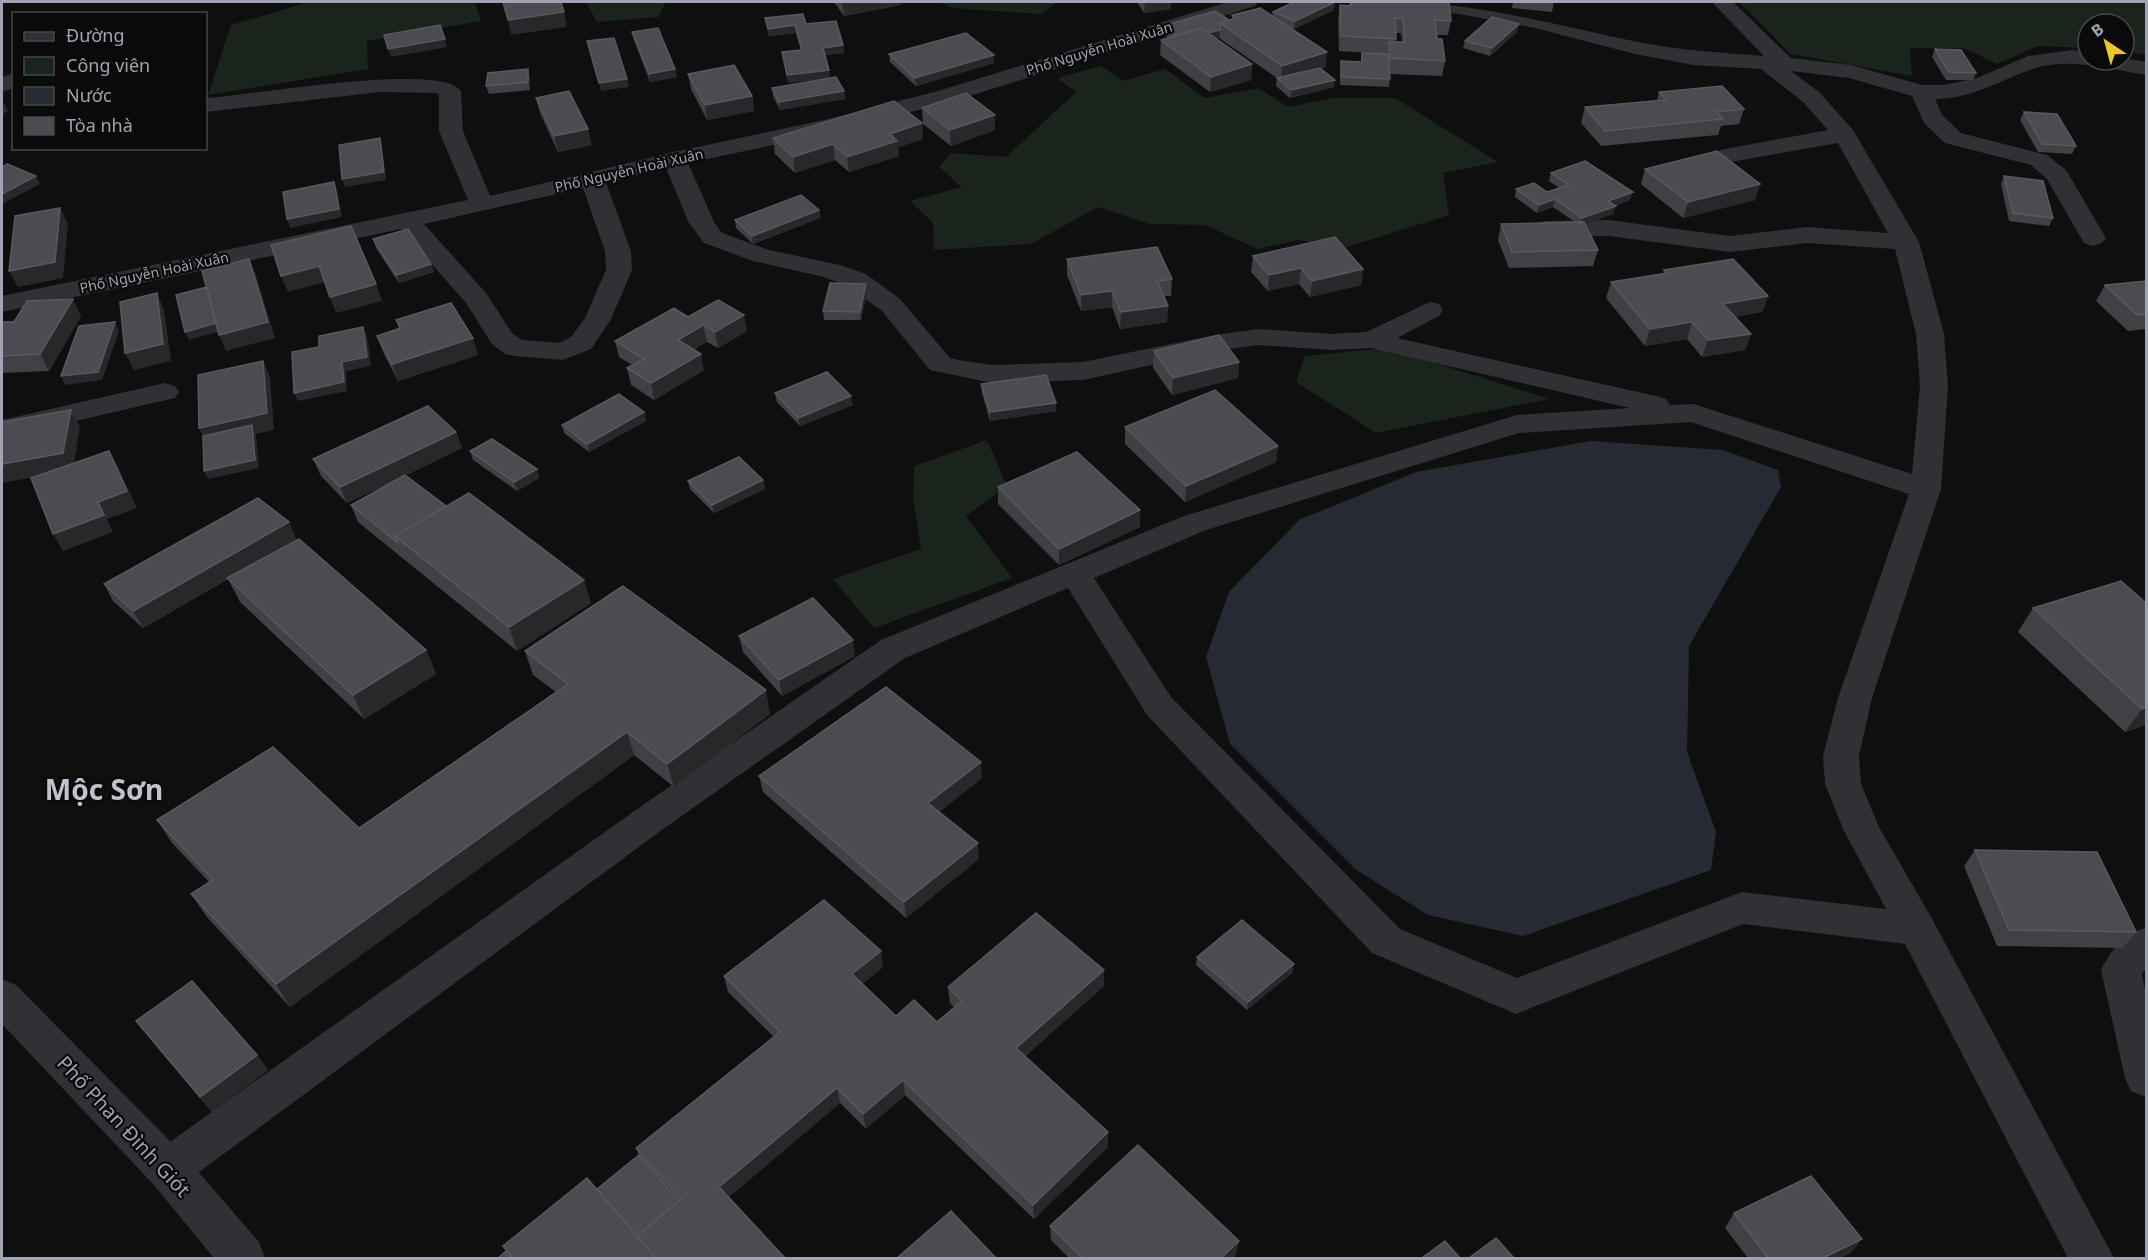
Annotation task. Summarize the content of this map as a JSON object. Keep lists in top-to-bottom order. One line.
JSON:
{"streets":{"street":["Phố Nguyễn Hoài Xuân","Phố Phan Đình Giót"]},"districts":["Mộc Sơn"],"legend":["Đường","Công viên","Nước","Tòa nhà"],"north":"top left"}
